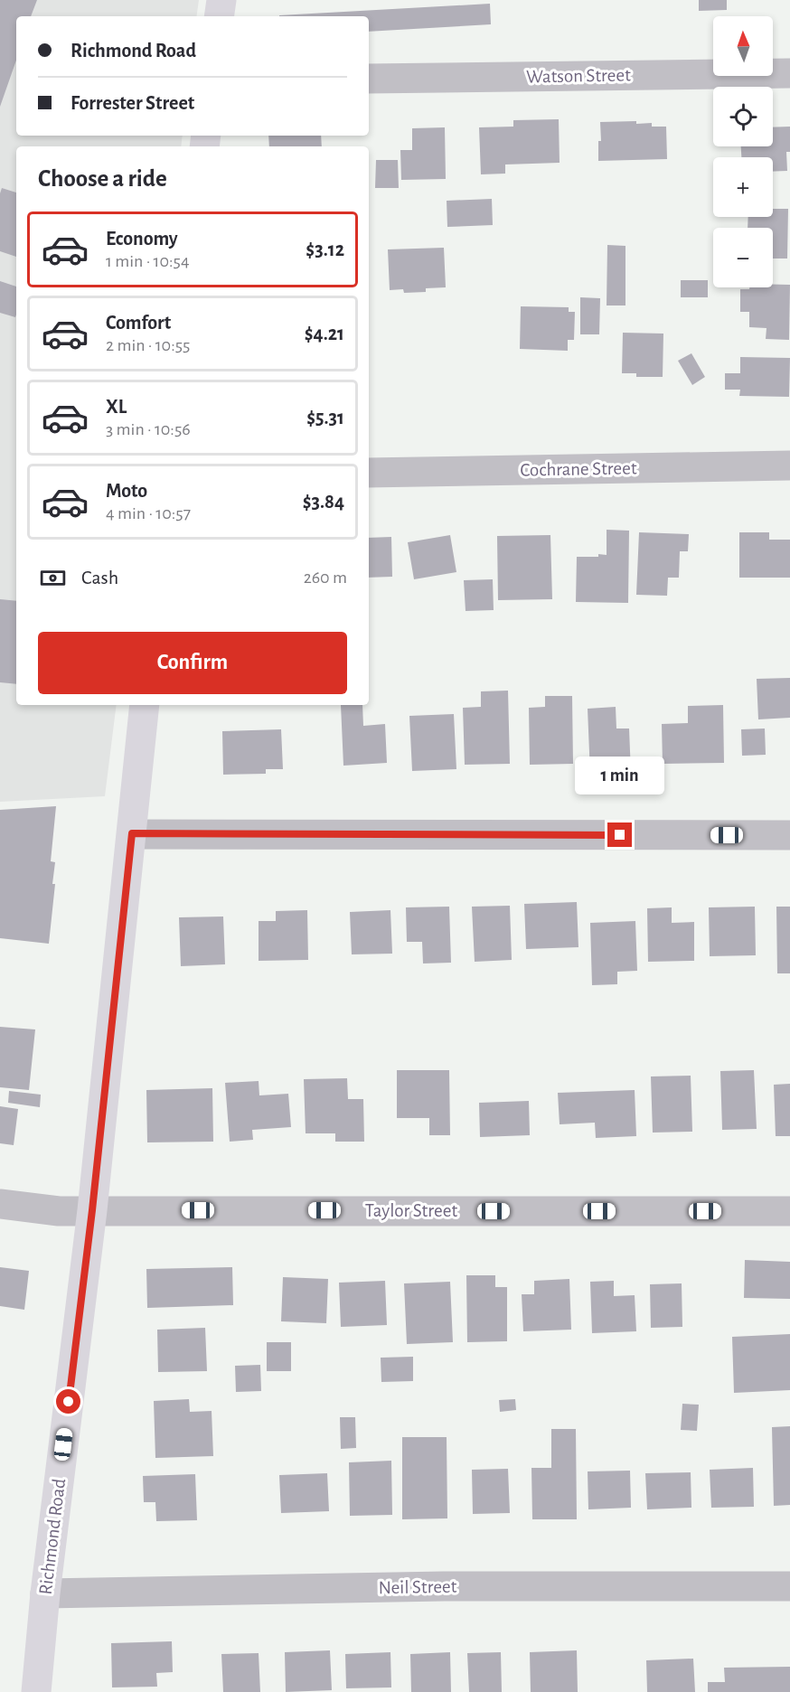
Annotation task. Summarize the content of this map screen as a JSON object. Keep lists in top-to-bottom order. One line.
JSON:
{"streets":{"main road":["Richmond Road"],"street":["Watson Street","Cochrane Street","Taylor Street","Neil Street"]},"crossings":[["Taylor Street","Richmond Road"],["Richmond Road","Neil Street"]],"north":"top","page":{"map_buttons":["+","−"],"banner":["Richmond Road","Forrester Street"],"heading":"Choose a ride","list":[{"name":"Economy","note":"1 min · 10:54","value":"$3.12"},{"name":"Comfort","note":"2 min · 10:55","value":"$4.21"},{"name":"XL","note":"3 min · 10:56","value":"$5.31"},{"name":"Moto","note":"4 min · 10:57","value":"$3.84"}],"pay":["Cash","260 m"],"buttons":"Confirm","bubble":"1 min"}}
